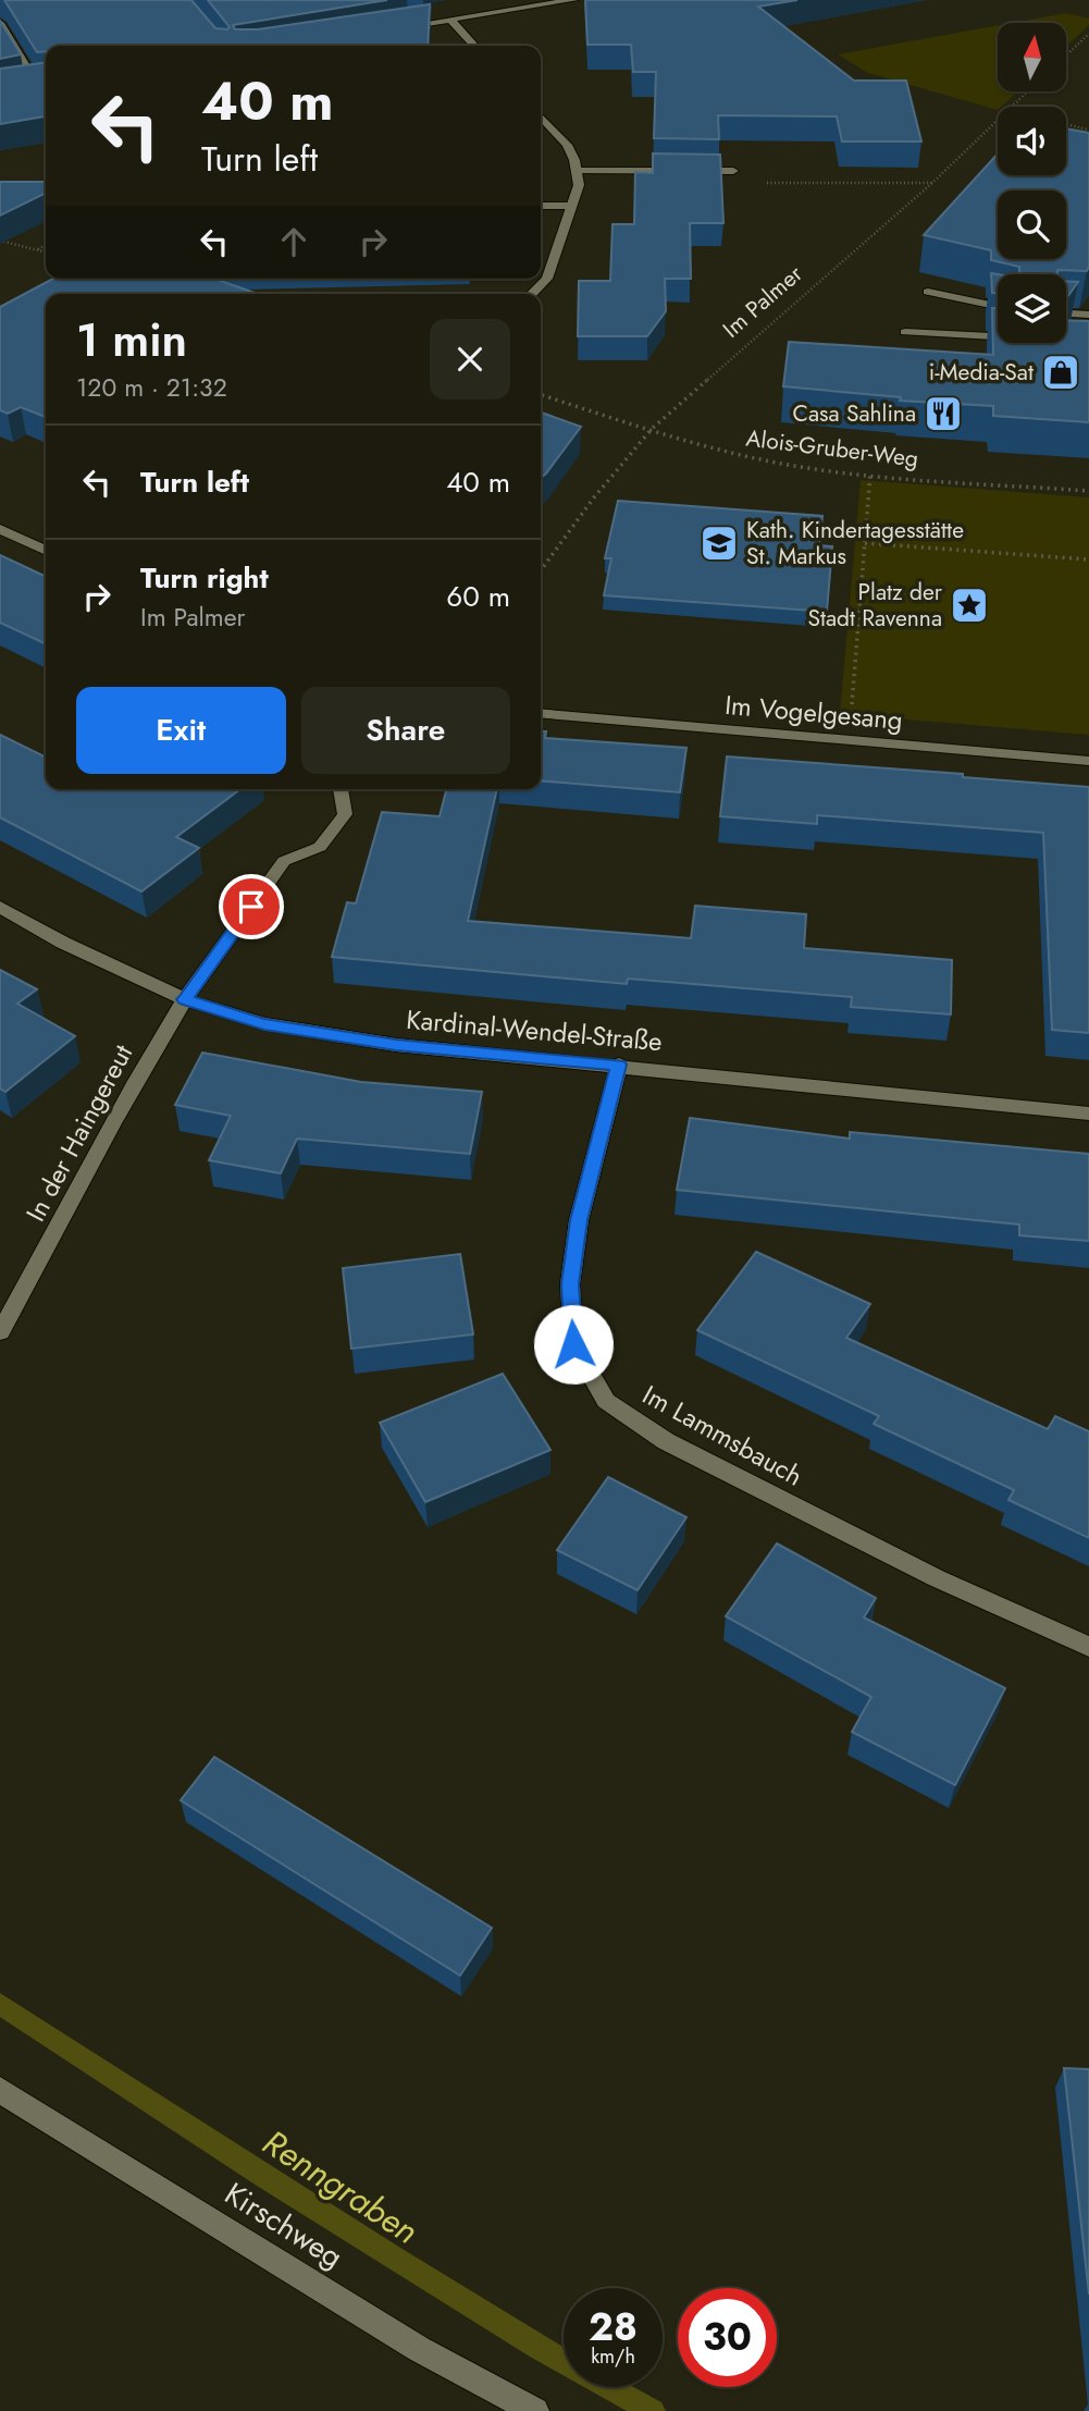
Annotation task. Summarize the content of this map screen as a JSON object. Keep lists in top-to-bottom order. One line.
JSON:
{"streets":{"street":["Im Vogelgesang","Kardinal-Wendel-Straße","In der Haingereut","Im Lammsbauch","Kirschweg"],"path":["Im Palmer","Alois-Gruber-Weg"]},"crossings":[["Im Palmer","Alois-Gruber-Weg"],["Kardinal-Wendel-Straße","In der Haingereut"],["Kardinal-Wendel-Straße","Im Lammsbauch"]],"water":["Renngraben"],"places":{"shop":["i-Media-Sat"],"restaurant":["Casa Sahlina"],"school or university":["Kath. Kindertagesstätte St. Markus"],"place":["Platz der Stadt Ravenna"]},"north":"top","page":{"turn":["40 m","Turn left"],"heading":["1 min","120 m · 21:32"],"list":[{"name":"Turn left","value":"40 m"},{"name":"Turn right","note":"Im Palmer","value":"60 m"}],"buttons":["Exit","Share"],"speed":"28 km/h","limit":"30"}}
